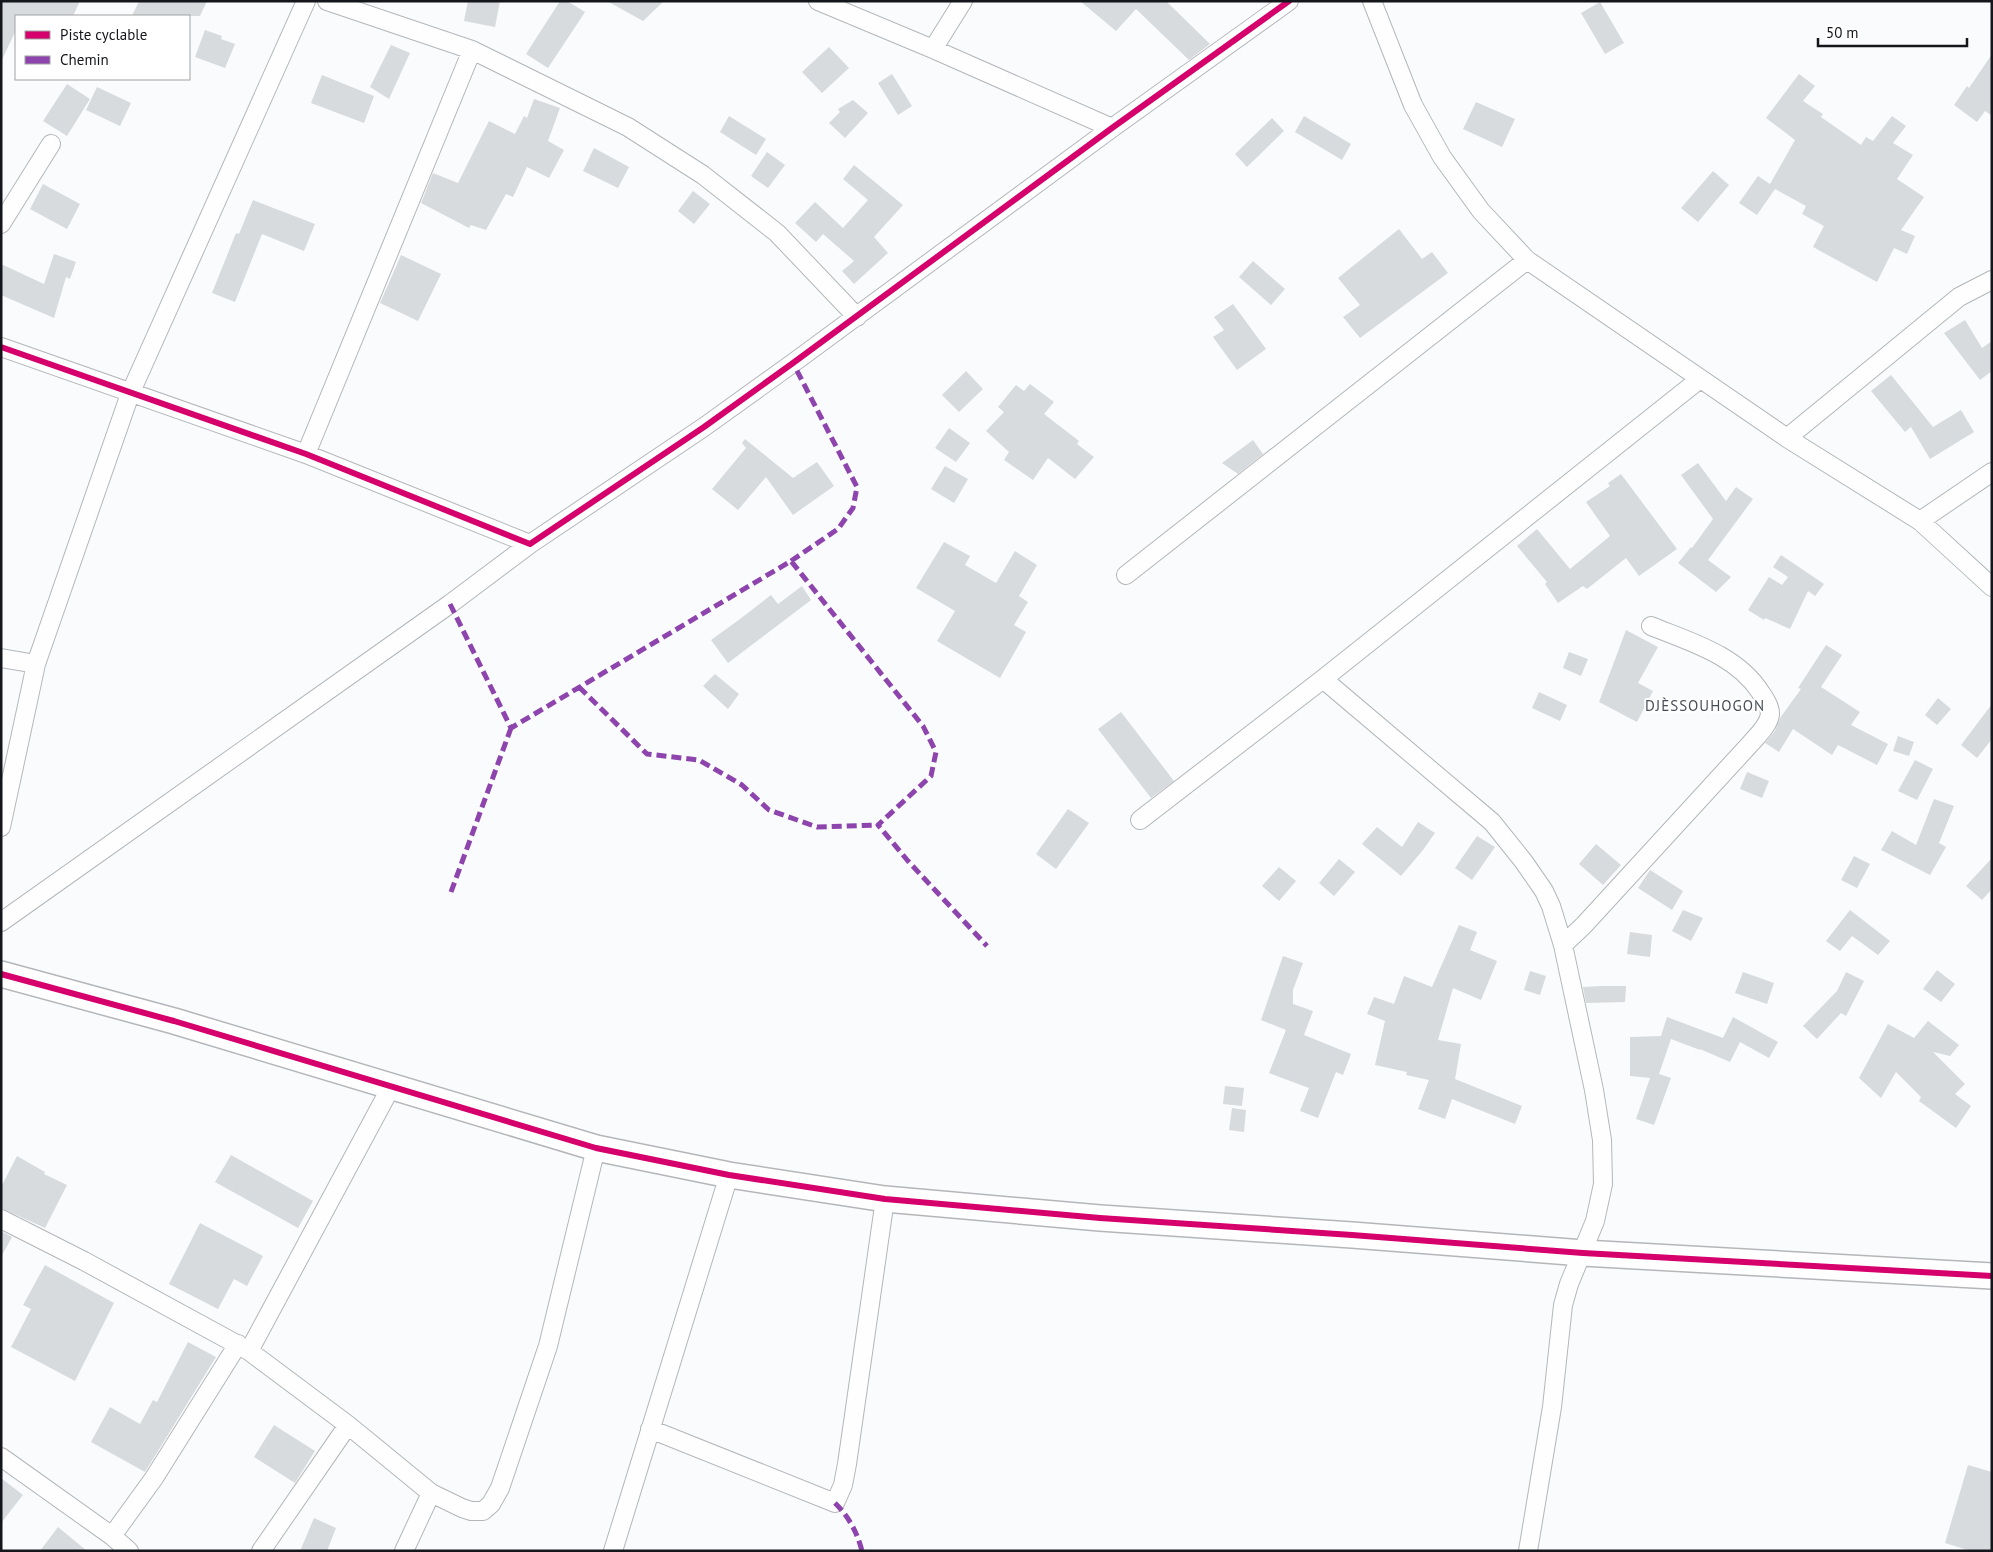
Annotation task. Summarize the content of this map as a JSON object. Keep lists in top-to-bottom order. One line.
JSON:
{"districts":["DJÈSSOUHOGON"],"legend":["Piste cyclable","Chemin"],"scale_bar":"50 m"}
